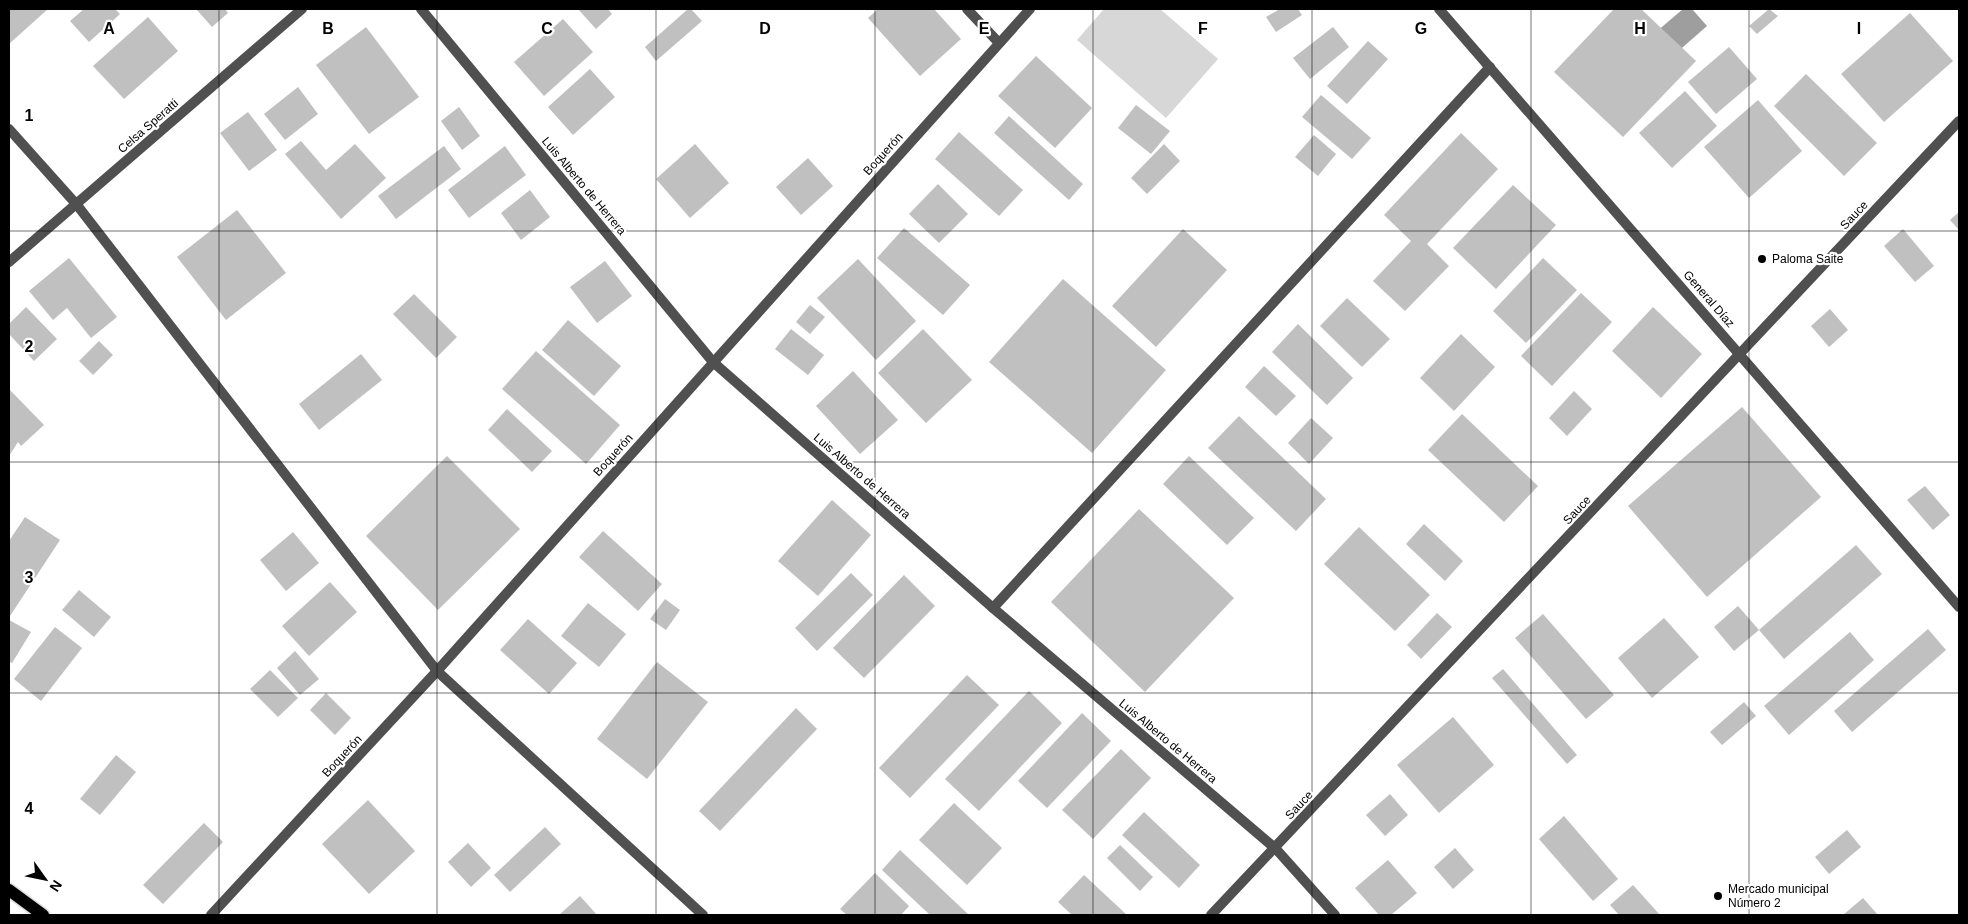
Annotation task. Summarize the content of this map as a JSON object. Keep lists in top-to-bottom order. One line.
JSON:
{"streets":{"street":["Celsa Speratti","Boquerón","Luis Alberto de Herrera","Sauce","General Díaz"]},"crossings":[["Boquerón","Luis Alberto de Herrera"],["Luis Alberto de Herrera","Sauce"],["Sauce","General Díaz"]],"places":["Paloma Saite","Mercado municipal Número 2"],"north":"bottom right","grid":{"columns":["A","B","C","D","E","F","G","H","I"],"rows":["1","2","3","4"]}}
